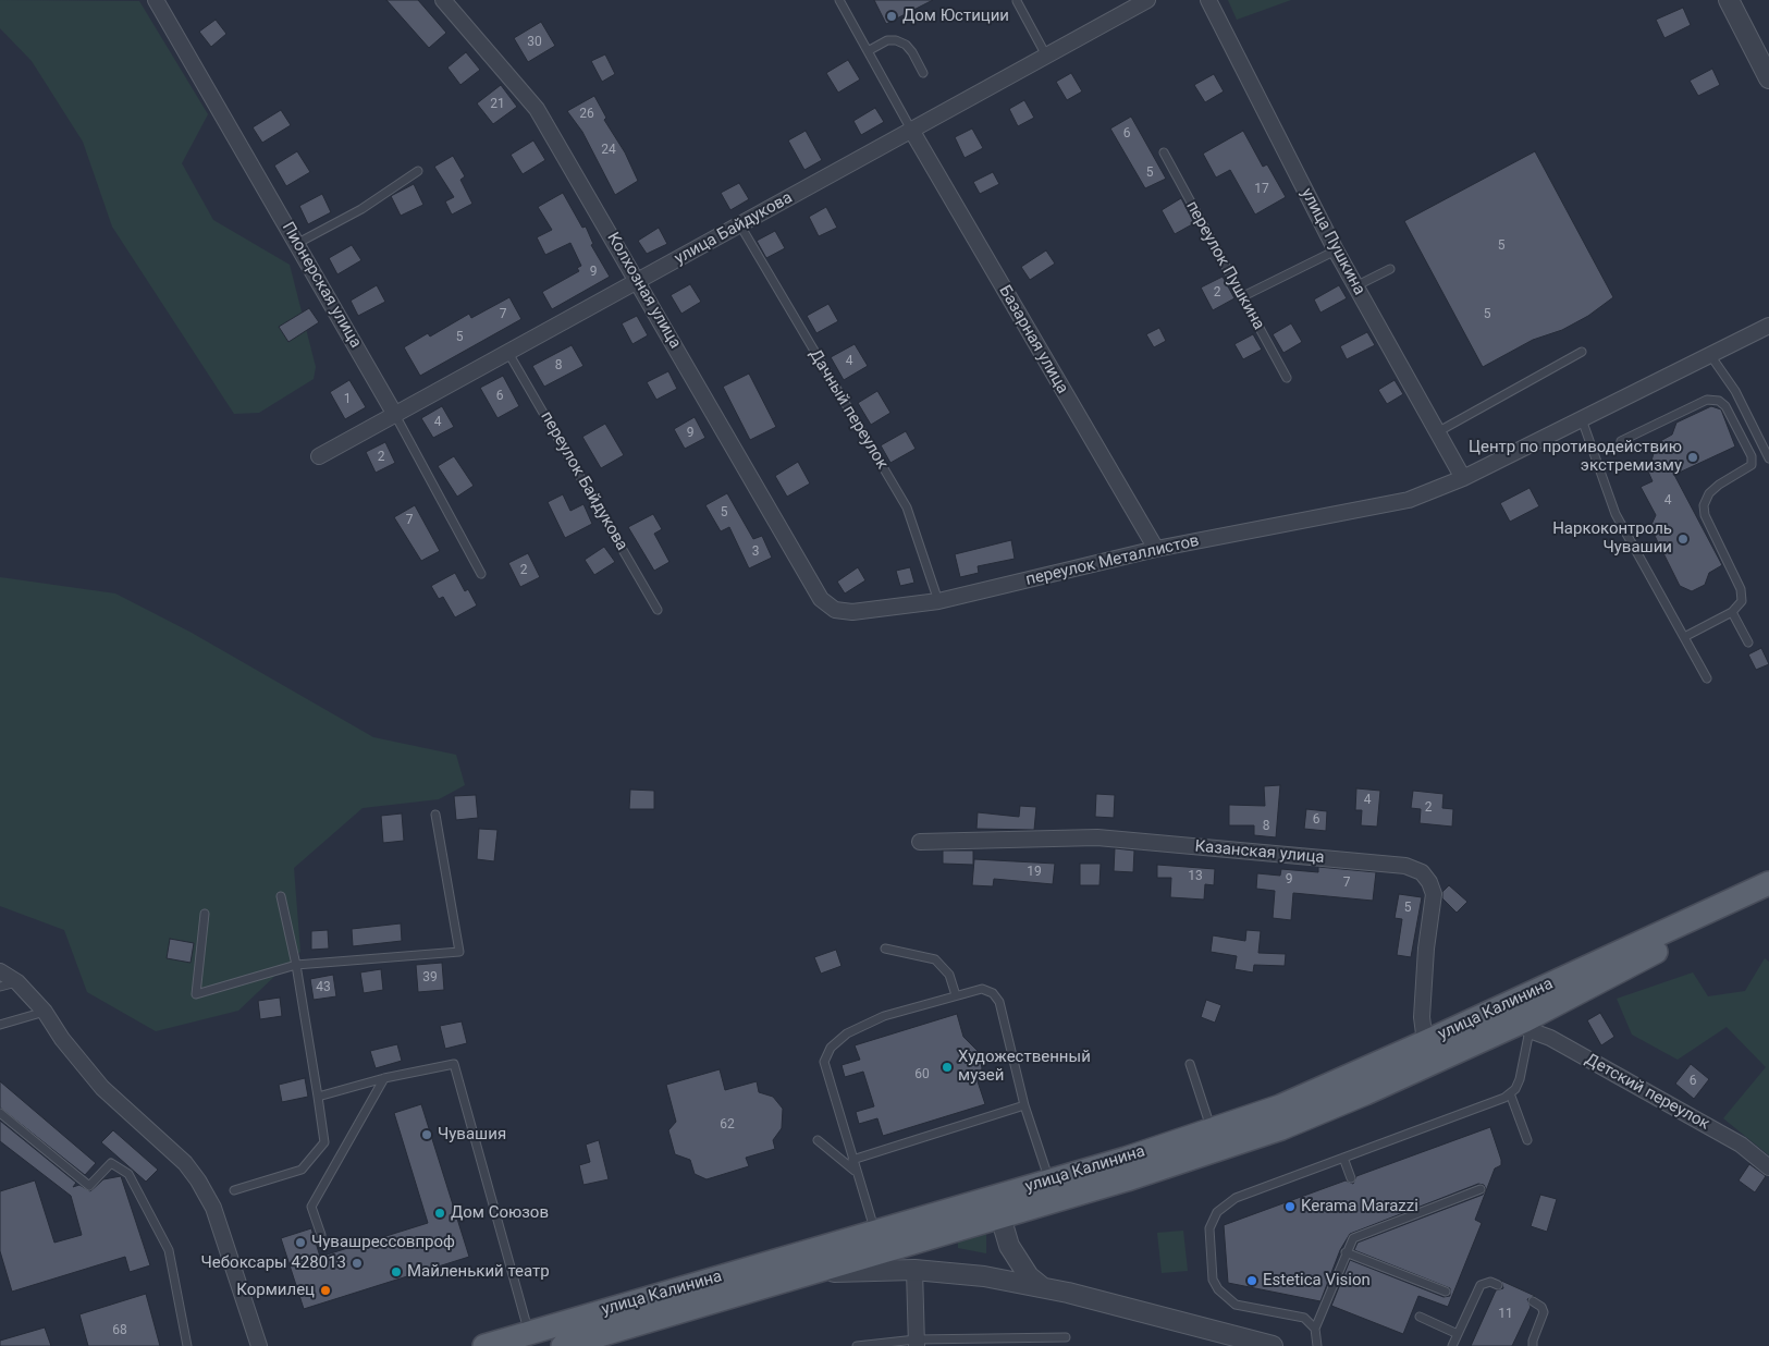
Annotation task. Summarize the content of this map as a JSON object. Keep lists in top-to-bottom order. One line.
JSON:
{"streets":{"main road":["улица Калинина"],"street":["улица Байдукова","улица Пушкина","Пионерская улица","Колхозная улица","Базарная улица","переулок Металлистов","Казанская улица","Детский переулок"],"lane":["переулок Пушкина","Дачный переулок","переулок Байдукова"]},"crossings":[["улица Байдукова","Пионерская улица"],["улица Байдукова","Колхозная улица"],["улица Байдукова","Базарная улица"],["улица Байдукова","Дачный переулок"],["улица Байдукова","переулок Байдукова"],["улица Пушкина","переулок Металлистов"],["Колхозная улица","переулок Металлистов"],["Базарная улица","переулок Металлистов"],["Дачный переулок","переулок Металлистов"],["Казанская улица","улица Калинина"],["улица Калинина","Детский переулок"]],"places":["Дом Юстиции","Центр по противодействию экстремизму","Наркоконтроль Чувашии","Художественный музей","Чувашия","Kerama Marazzi","Дом Союзов","Чувашрессовпроф","Чебоксары 428013","Майленький театр","Estetica Vision","Кормилец"],"house_numbers":["30","21","26","6","24","5","17","5","9","2","7","5","5","4","8","6","1","4","9","2","4","5","7","3","2","4","2","6","8","19","13","9","7","5","39","43","60","6","62","11","68"]}
